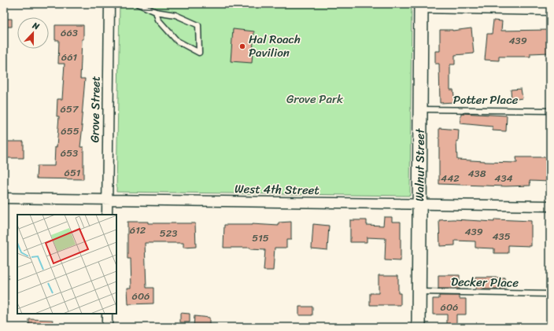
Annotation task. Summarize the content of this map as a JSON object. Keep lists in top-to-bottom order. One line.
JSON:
{"streets":{"street":["Grove Street","Walnut Street","West 4th Street"],"lane":["Potter Place","Decker Place"]},"crossings":[["Potter Place","Walnut Street"],["Grove Street","West 4th Street"],["Walnut Street","West 4th Street"],["Walnut Street","Decker Place"]],"parks":["Grove Park"],"places":["Hal Roach Pavilion"],"house_numbers":["663","439","661","657","655","653","651","438","442","434","612","439","523","435","515","606","606"],"north":"top"}
